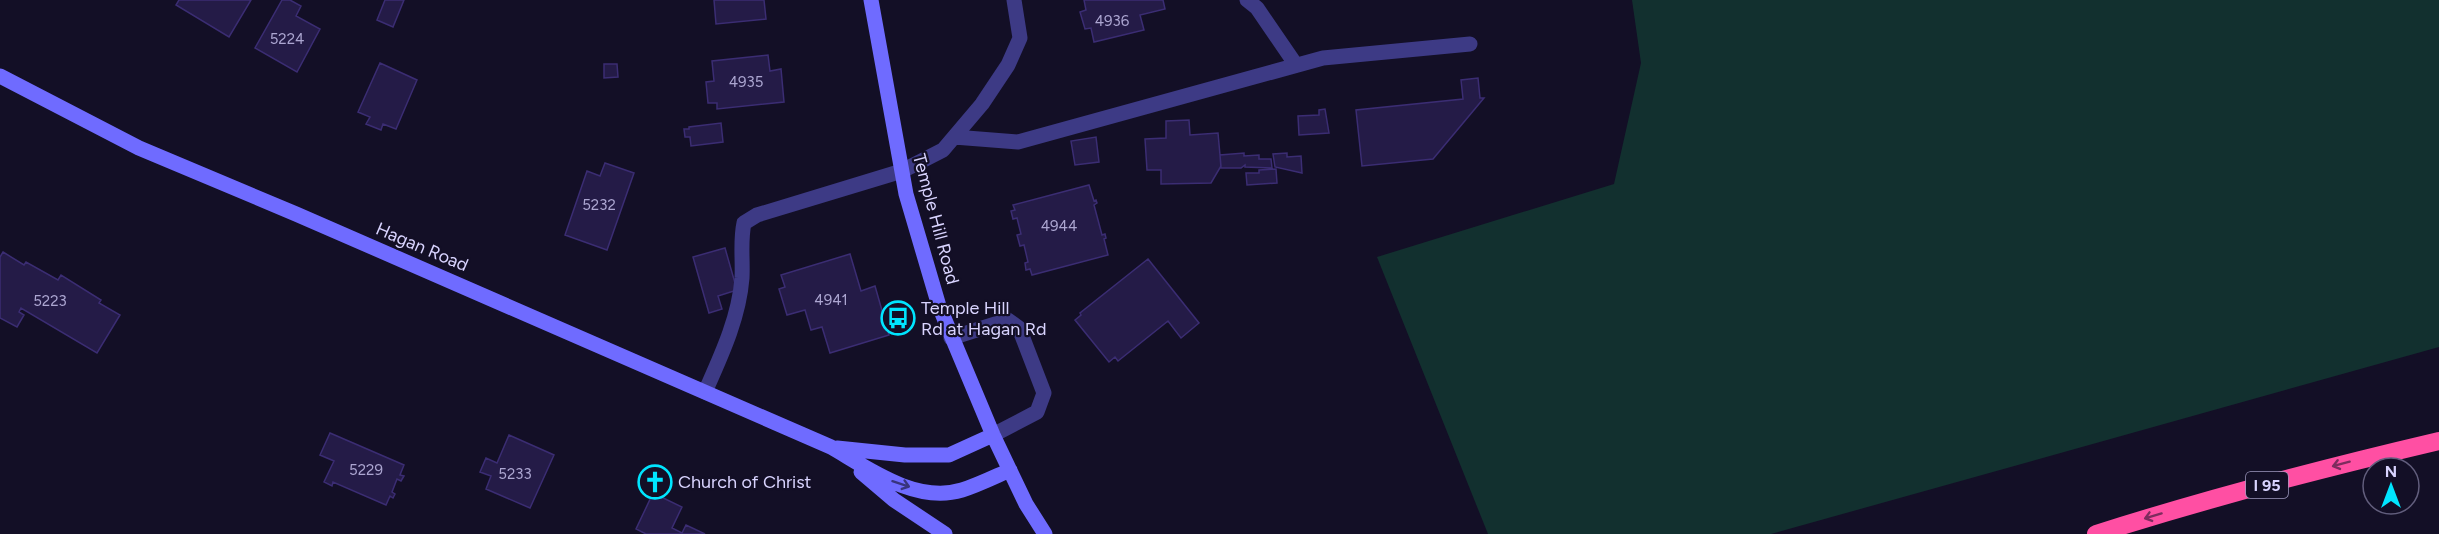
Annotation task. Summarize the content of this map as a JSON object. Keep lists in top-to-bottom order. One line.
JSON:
{"streets":{"highway":["I 95"],"street":["Temple Hill Road","Hagan Road"]},"crossings":[["Temple Hill Road","Hagan Road"]],"places":{"bus stop":["Temple Hill Rd at Hagan Rd"],"church":["Church of Christ"]},"house_numbers":["4936","5224","4935","5232","4944","4941","5223","5229","5233"],"north":"top"}
